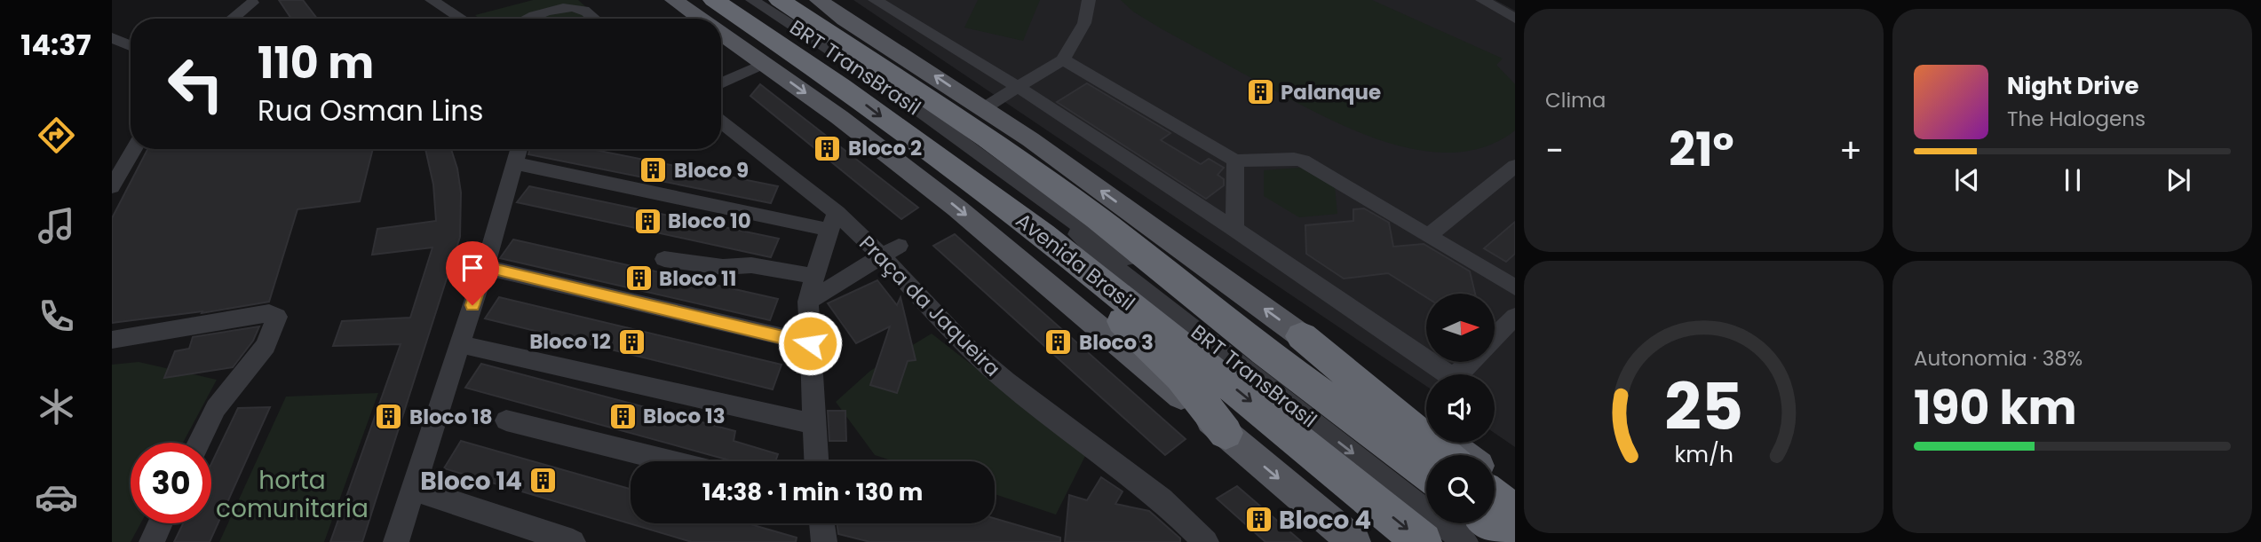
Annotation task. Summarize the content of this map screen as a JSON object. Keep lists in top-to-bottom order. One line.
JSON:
{"streets":{"highway":["Avenida Brasil"],"street":["BRT TransBrasil","Praça da Jaqueira"]},"crossings":[["BRT TransBrasil","Avenida Brasil"]],"parks":["horta comunitaria"],"places":{"building":["Palanque","Bloco 2","Bloco 9","Bloco 10","Bloco 11","Bloco 12","Bloco 3","Bloco 13","Bloco 18","Bloco 14","Bloco 4"]},"north":"right","page":{"tabs":"14:37","tile":["Clima",["Autonomia · 38%","190 km"]],"turn":["110 m","Rua Osman Lins"],"song":["Night Drive","The Halogens"],"heat":["−","21°","+"],"limit":"30","trip":"14:38 · 1 min · 130 m","gauge":["25","km/h"]}}
